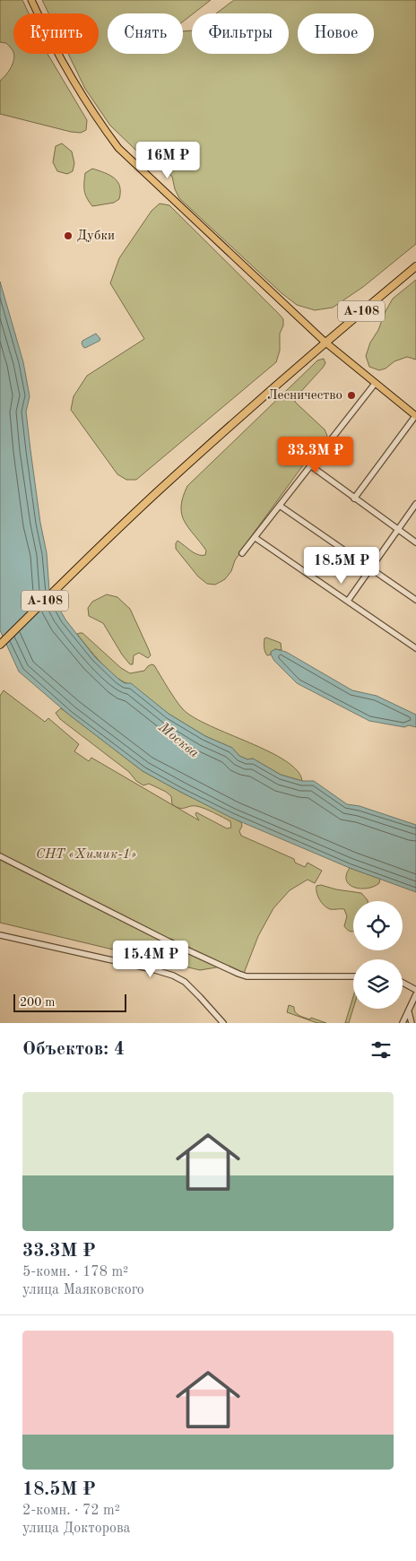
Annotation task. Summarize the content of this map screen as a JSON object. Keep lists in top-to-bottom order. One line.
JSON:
{"streets":{"highway":["А-108"]},"water":["Москва"],"parks":["СНТ «Химик-1»"],"places":["Дубки","Лесничество"],"scale_bar":"200 m","page":{"chip":["Купить","Снять","Фильтры","Новое"],"price":["16M ₽","33.3M ₽","18.5M ₽","15.4M ₽"],"scale":"200 m","heading":"Объектов: 4","list":[{"name":"33.3M ₽","note":"5-комн. · 178 m² · улица Маяковского"},{"name":"18.5M ₽","note":"2-комн. · 72 m² · улица Докторова"}]}}
